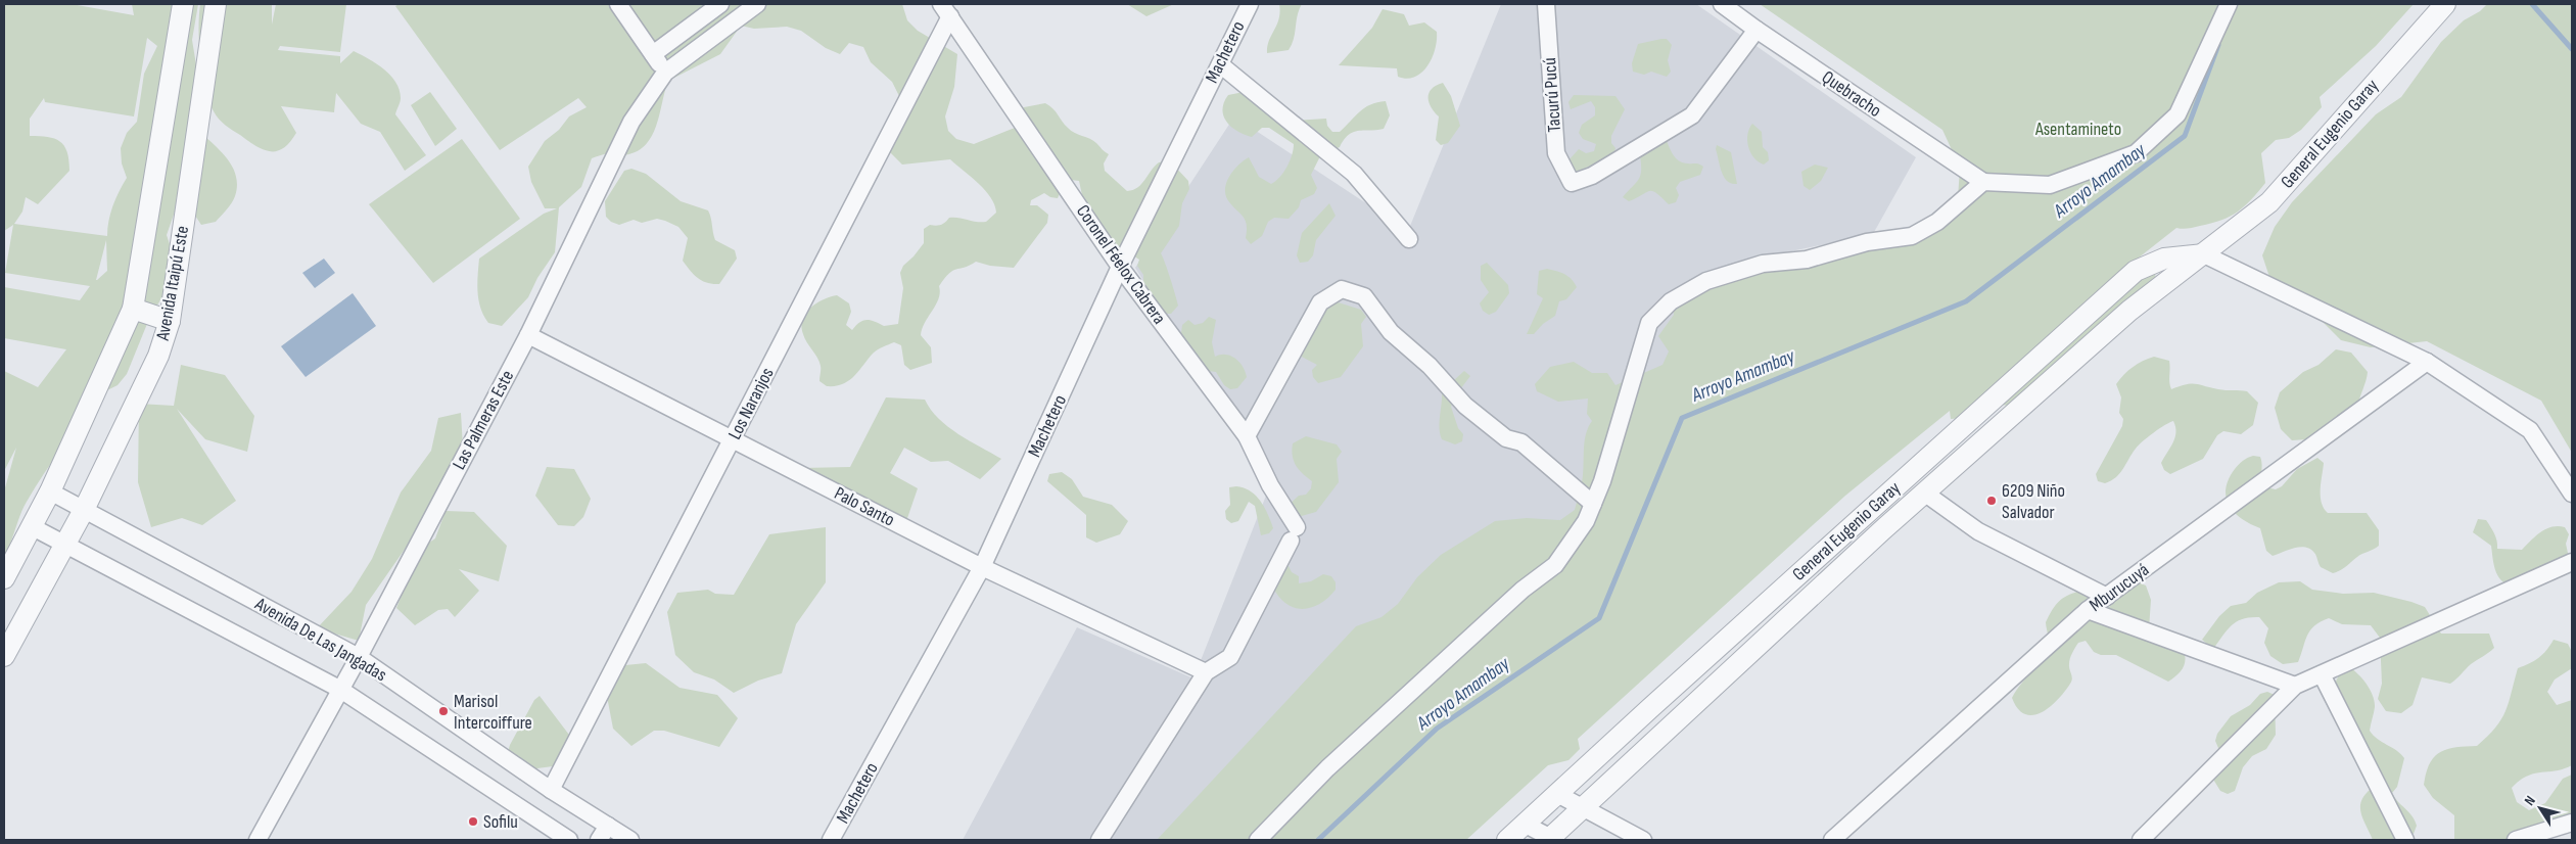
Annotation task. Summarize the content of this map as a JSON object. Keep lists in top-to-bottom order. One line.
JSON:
{"streets":{"street":["Machetero","Quebracho","Tacurú Pucú","General Eugenio Garay","Coronel Féelox Cabrera","Avenida Itaipú Este","Los Naranjos","Las Palmeras Este","Palo Santo","Mburucuyá","Avenida De Las Jangadas"]},"crossings":[["Machetero","Coronel Féelox Cabrera"],["Machetero","Palo Santo"],["Quebracho","Tacurú Pucú"],["Coronel Féelox Cabrera","Los Naranjos"],["Coronel Féelox Cabrera","Palo Santo"],["Avenida Itaipú Este","Avenida De Las Jangadas"],["Los Naranjos","Palo Santo"],["Los Naranjos","Avenida De Las Jangadas"],["Las Palmeras Este","Palo Santo"],["Las Palmeras Este","Avenida De Las Jangadas"]],"water":["Arroyo Amambay"],"parks":["Asentamineto"],"places":["6209 Niño Salvador","Marisol Intercoiffure","Sofilu"],"north":"top left"}
